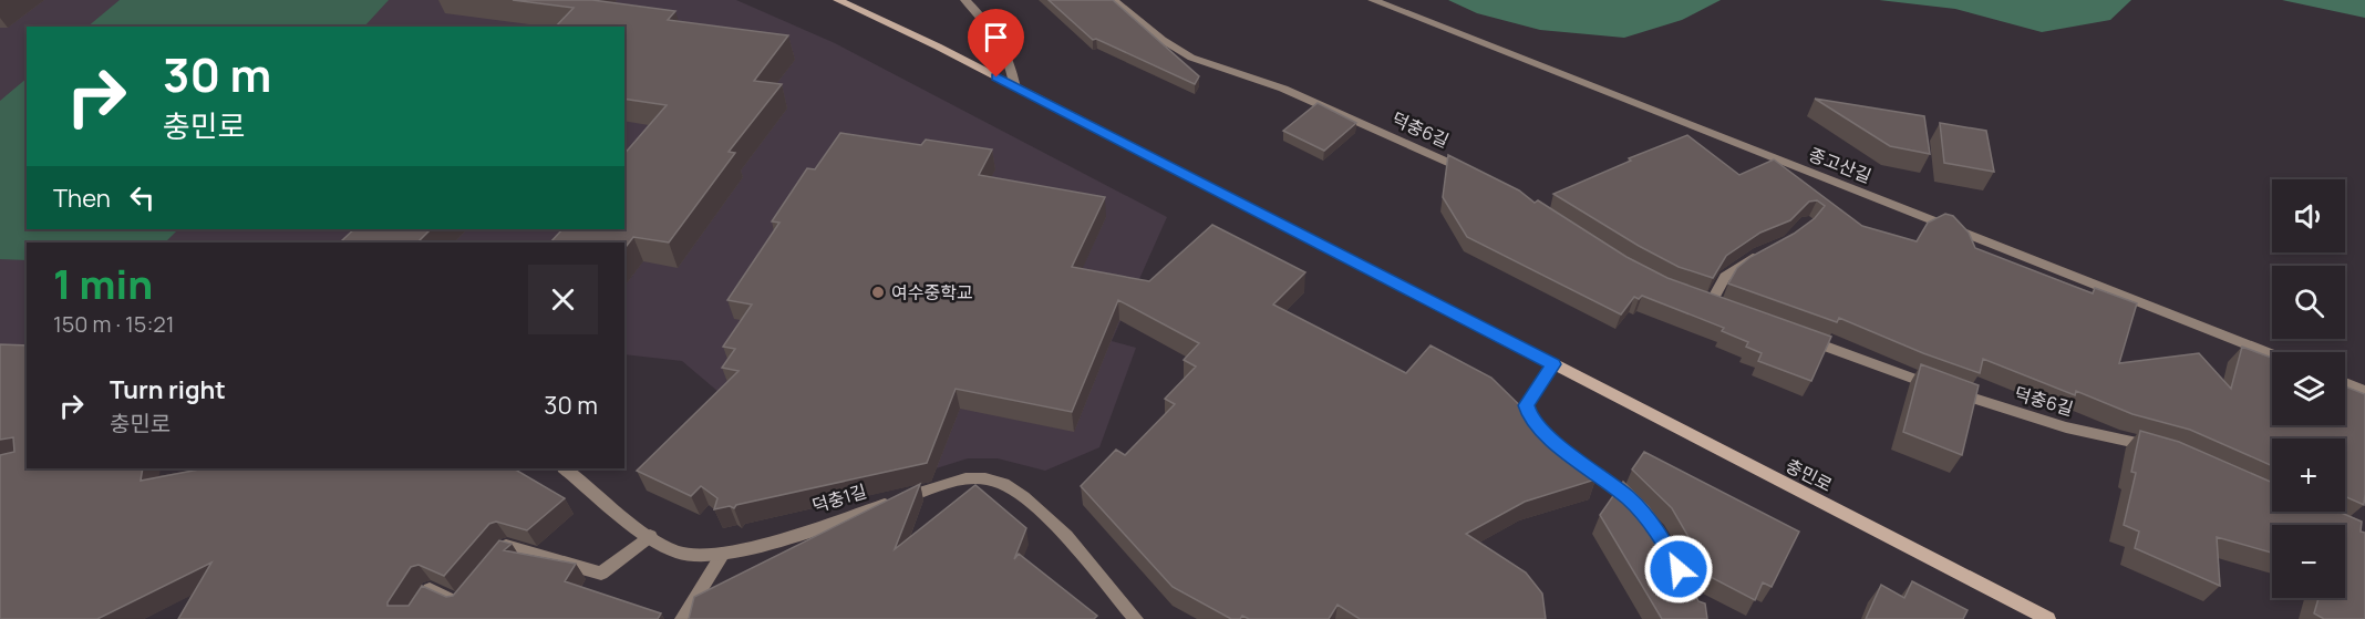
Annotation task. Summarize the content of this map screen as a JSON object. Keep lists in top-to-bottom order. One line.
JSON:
{"streets":{"street":["덕충6길","종고산길","충민로","덕충1길"]},"places":["여수중학교"],"page":{"turn":["30 m","충민로"],"then":"Then","map_buttons":["+","−"],"heading":["1 min","150 m · 15:21"],"list":[{"name":"Turn right","note":"충민로","value":"30 m"}]}}
